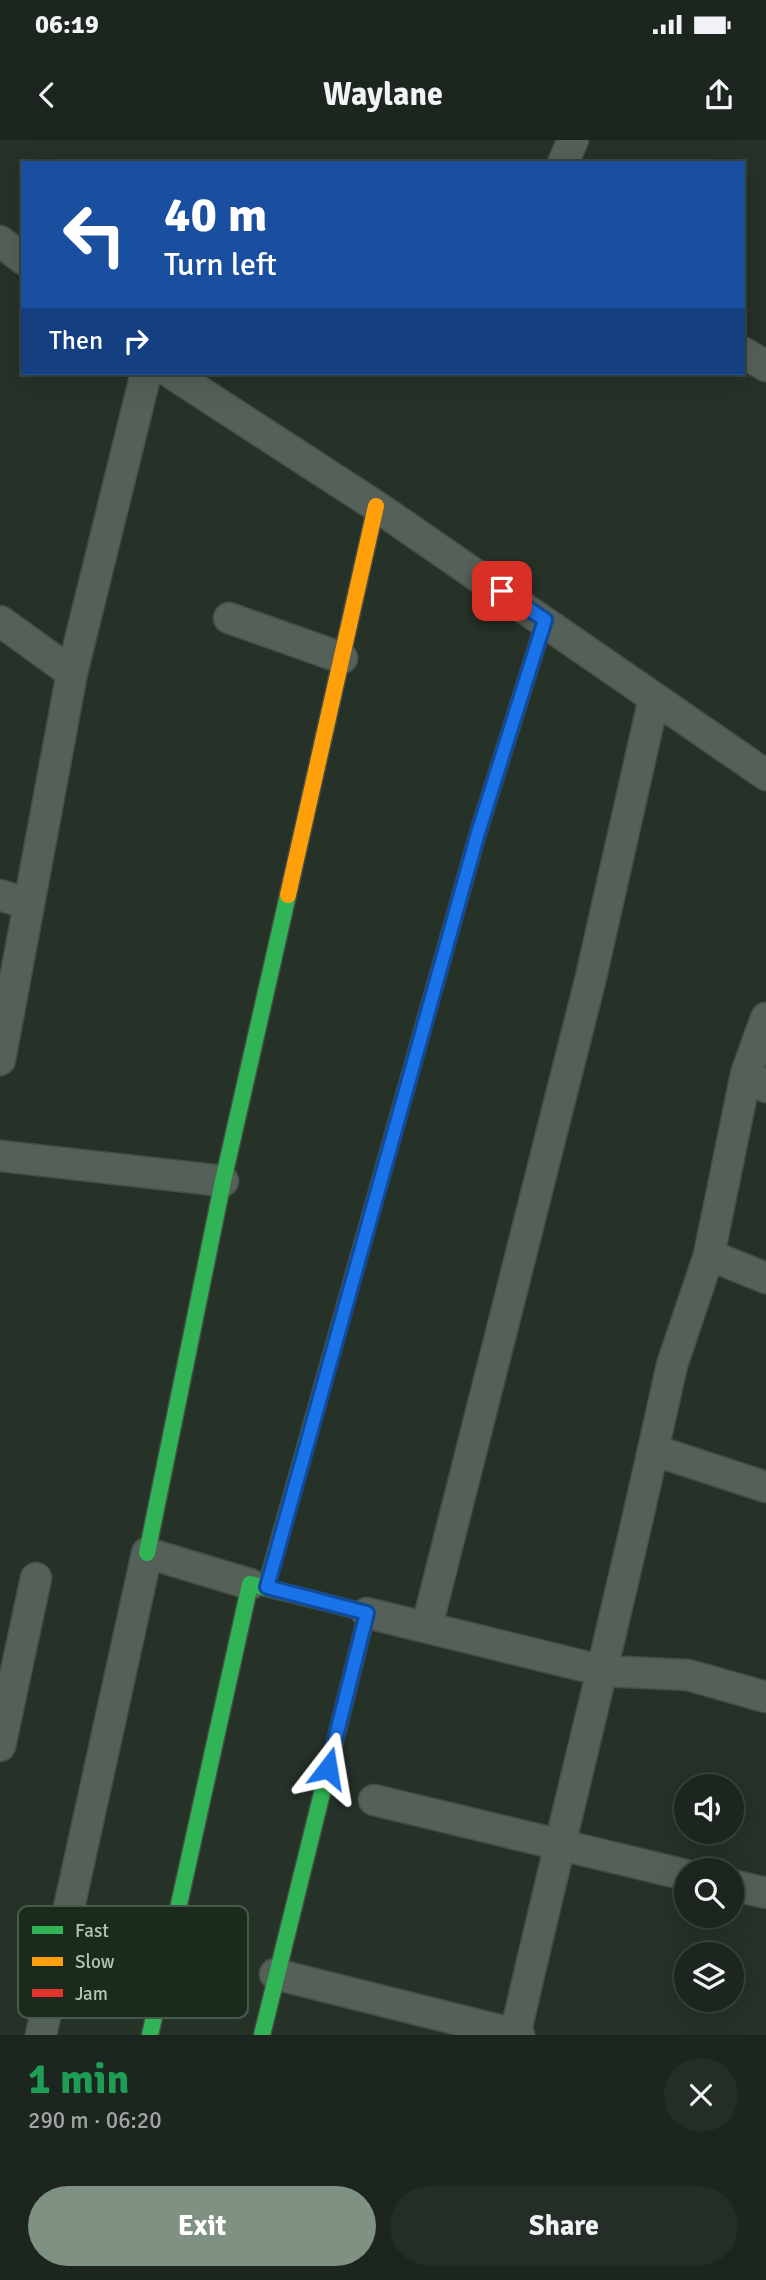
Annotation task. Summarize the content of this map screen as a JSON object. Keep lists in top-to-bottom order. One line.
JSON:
{"legend":["Fast","Slow","Jam"],"page":{"status":"06:19","header":"Waylane","turn":["40 m","Turn left"],"then":"Then","heading":["1 min","290 m · 06:20"],"buttons":["Exit","Share"]}}
